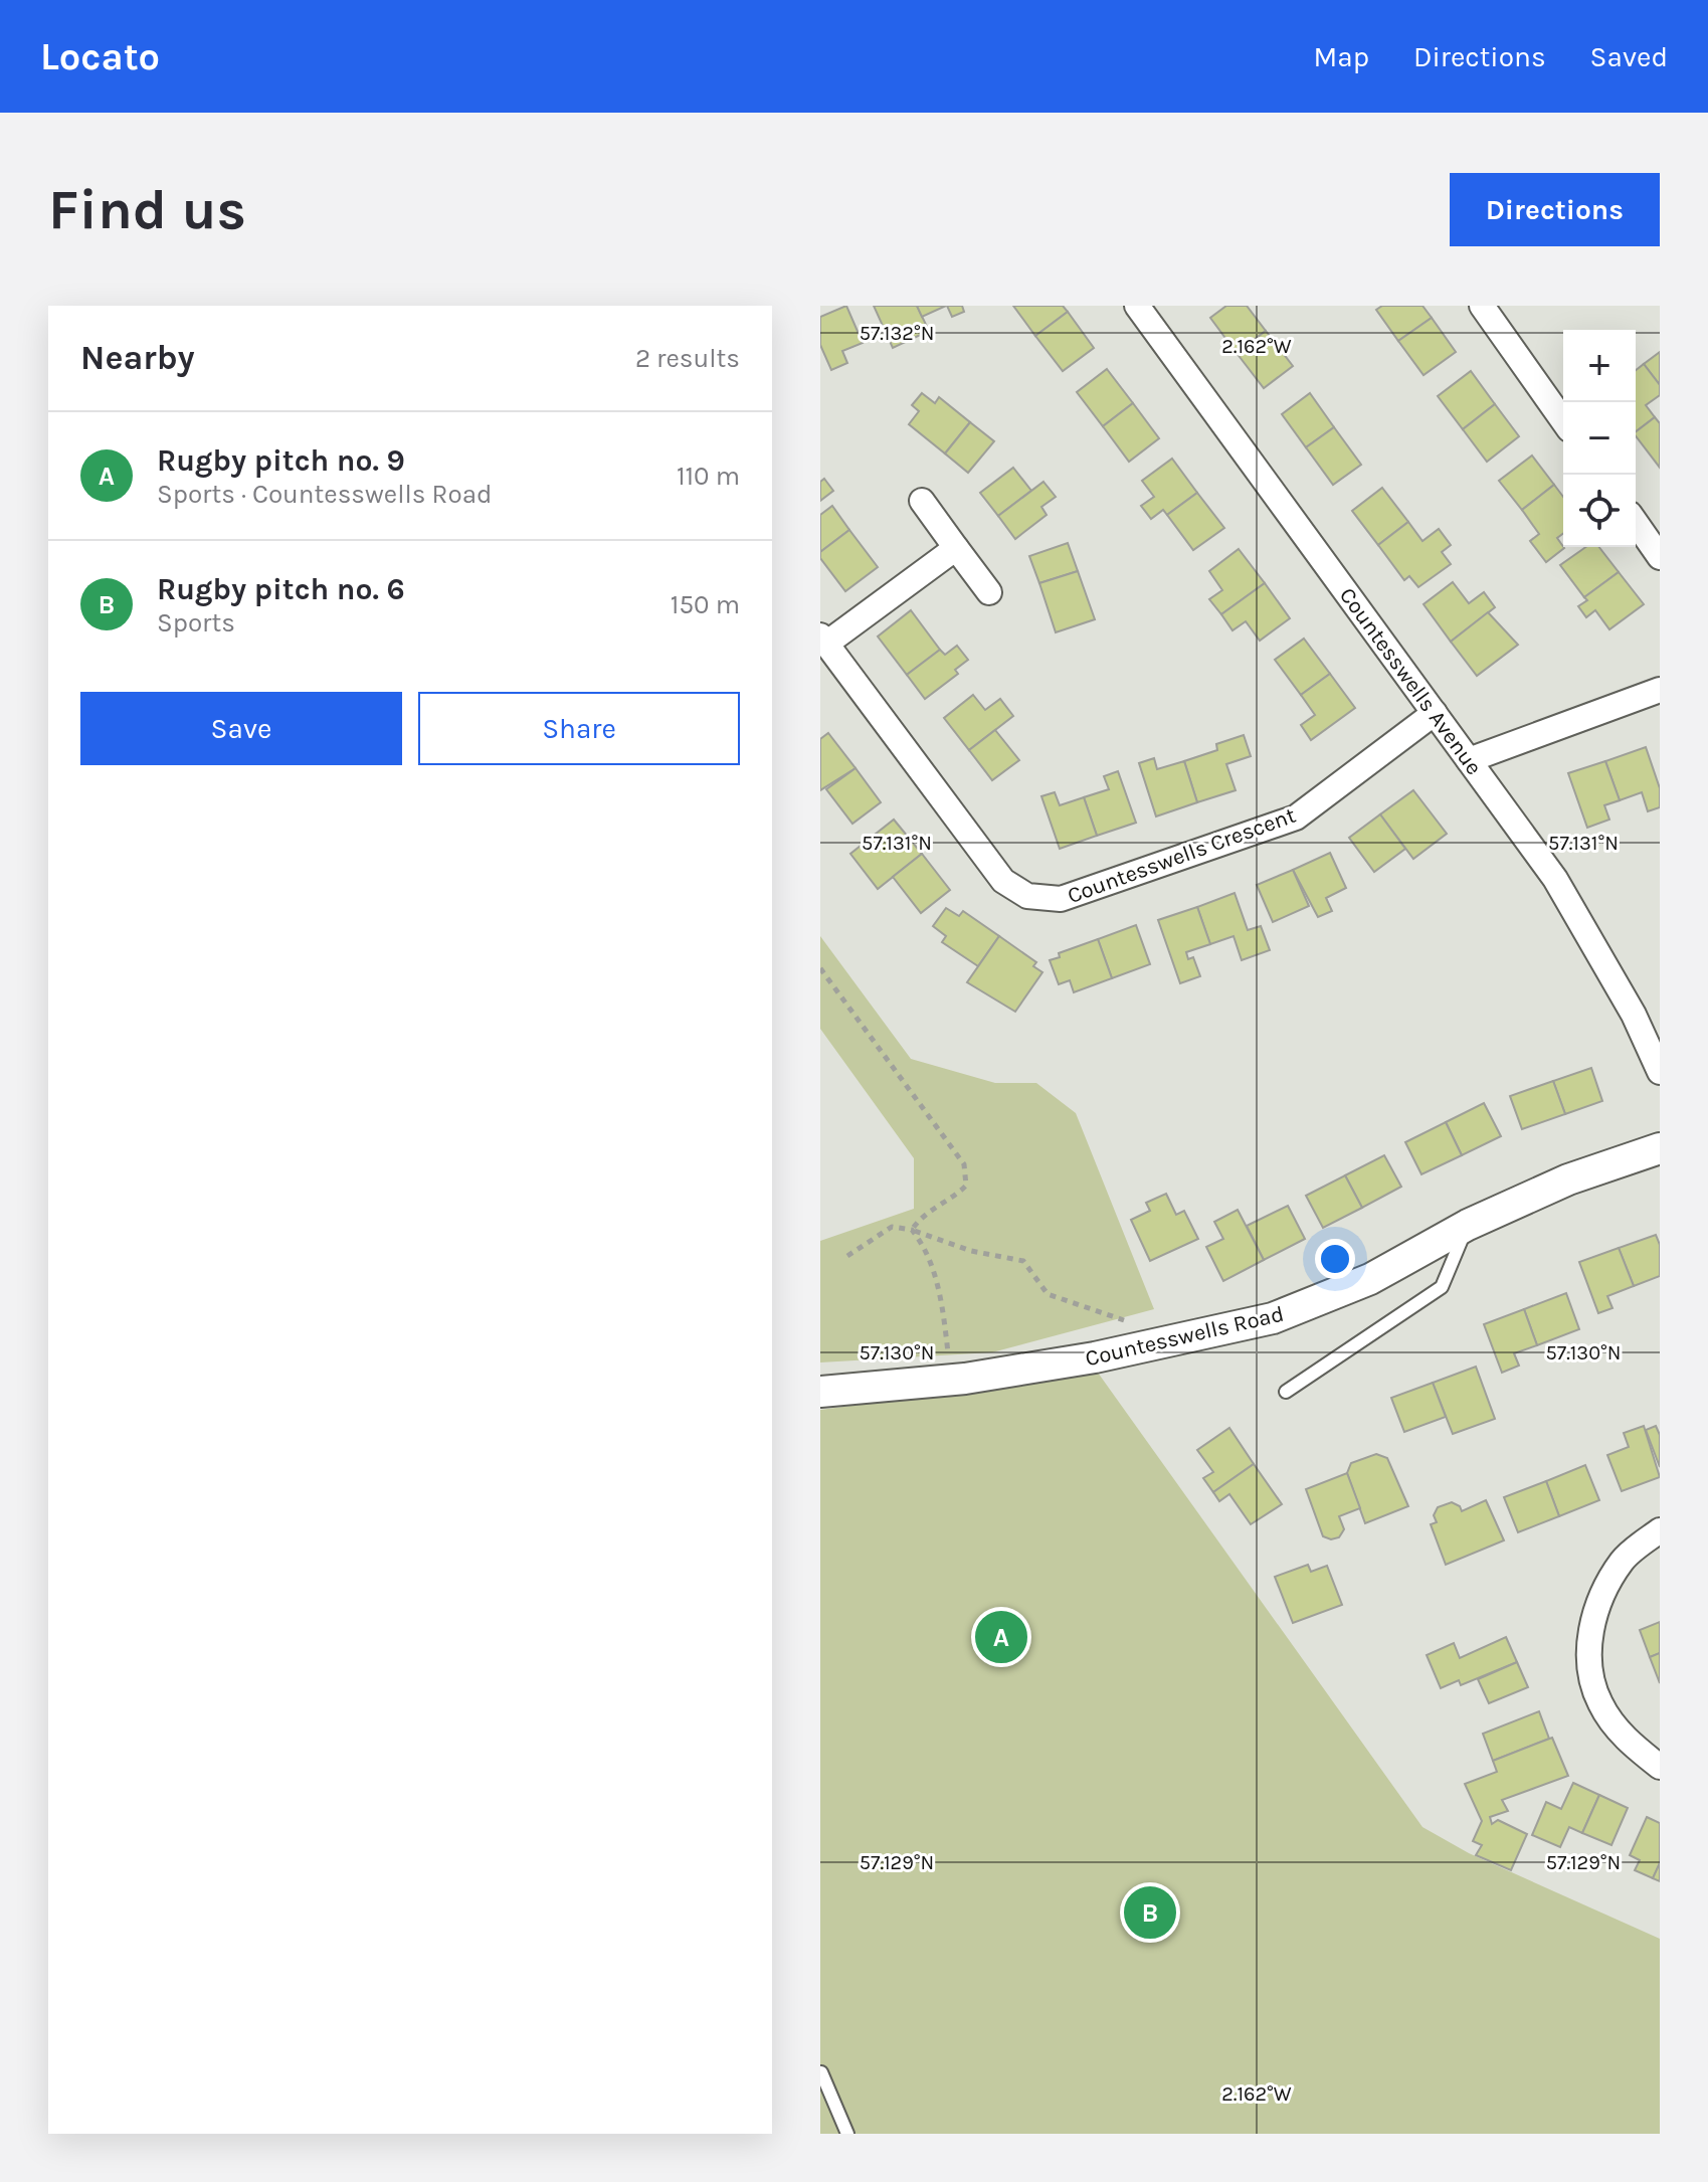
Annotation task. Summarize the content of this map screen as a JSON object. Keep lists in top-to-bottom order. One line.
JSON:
{"streets":{"street":["Countesswells Avenue","Countesswells Crescent","Countesswells Road"]},"crossings":[["Countesswells Avenue","Countesswells Crescent"]],"page":{"header":"Locato","nav":["Map","Directions","Saved"],"buttons":["Directions",["Save","Share"]],"title":"Find us","heading":["Nearby","2 results"],"map_buttons":["+","−"],"list":[{"mark":"A","name":"Rugby pitch no. 9","note":"Sports · Countesswells Road","value":"110 m"},{"mark":"B","name":"Rugby pitch no. 6","note":"Sports","value":"150 m"}],"pins":["A","B"]},"coordinates":["57.132°N","2.162°W","57.131°N","57.130°N","57.129°N"]}
